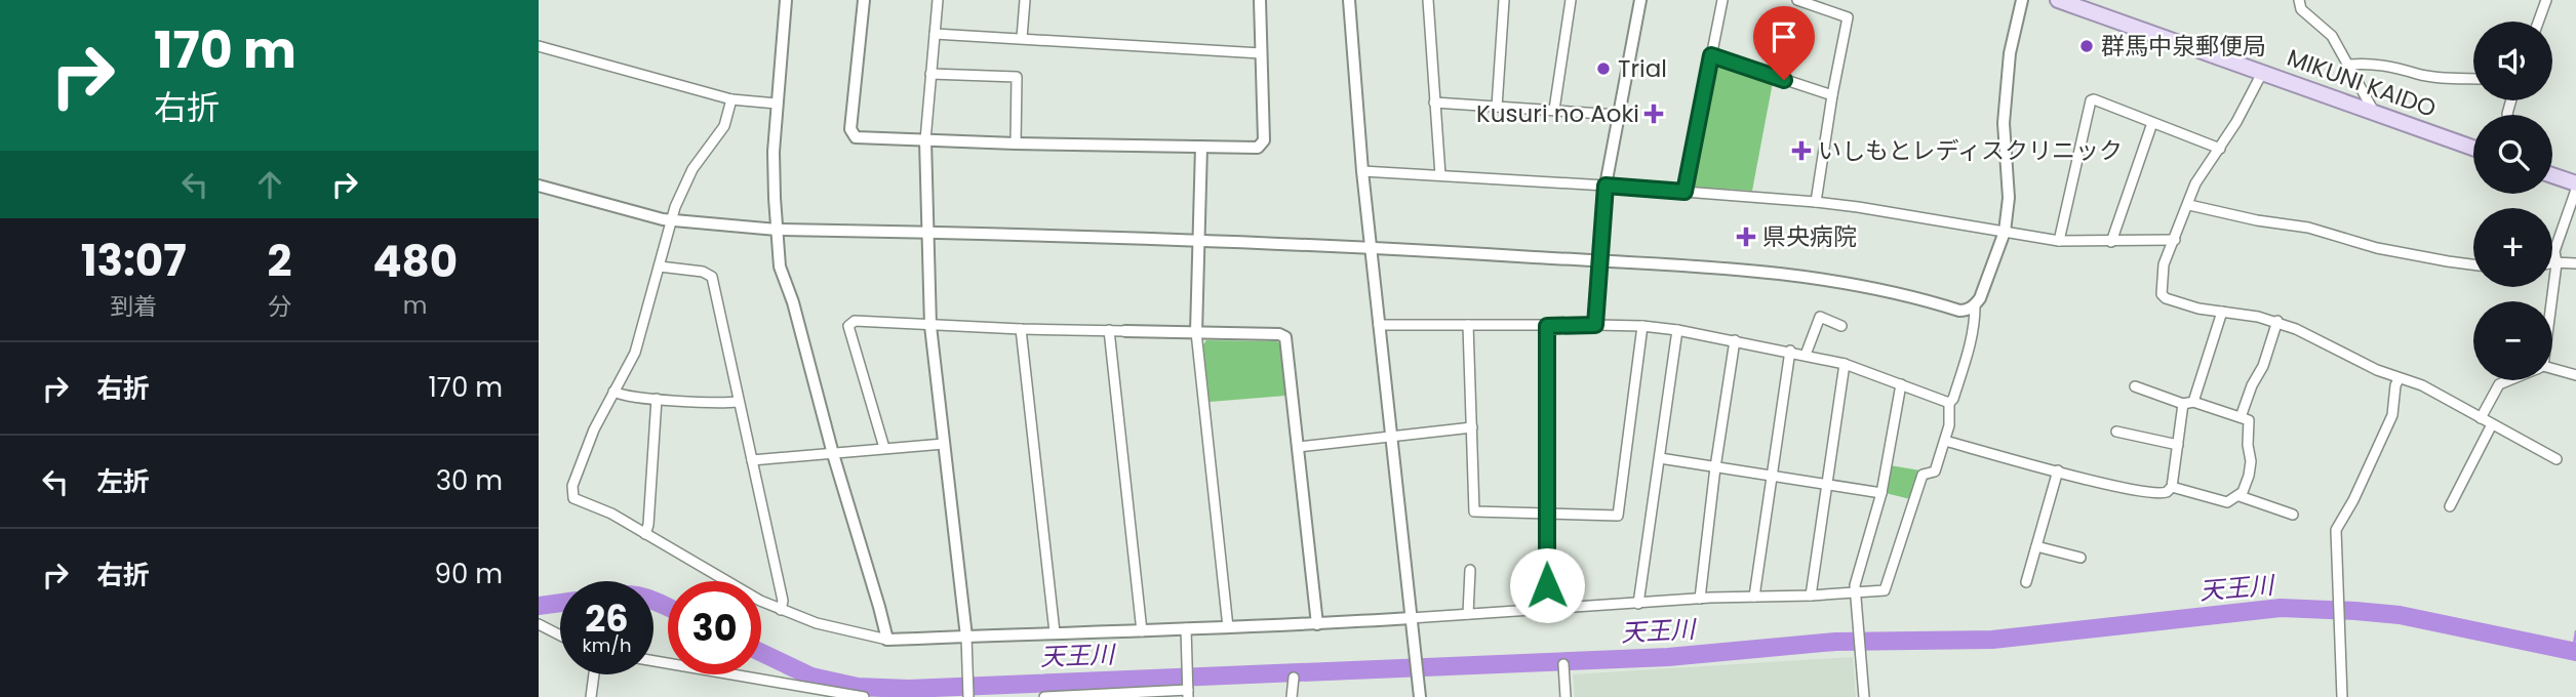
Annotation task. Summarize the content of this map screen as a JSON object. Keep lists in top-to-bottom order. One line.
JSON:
{"streets":{"main road":["MIKUNI KAIDO"]},"water":["天王川"],"places":{"other":["群馬中泉郵便局","Trial"],"health":["Kusuri no Aoki","いしもとレディスクリニック","県央病院"]},"page":{"turn":["170 m","右折"],"map_buttons":["+","−"],"eta":["13:07","到着","2","分","480","m"],"list":[{"name":"右折","value":"170 m"},{"name":"左折","value":"30 m"},{"name":"右折","value":"90 m"}],"speed":"26 km/h","limit":"30"}}
